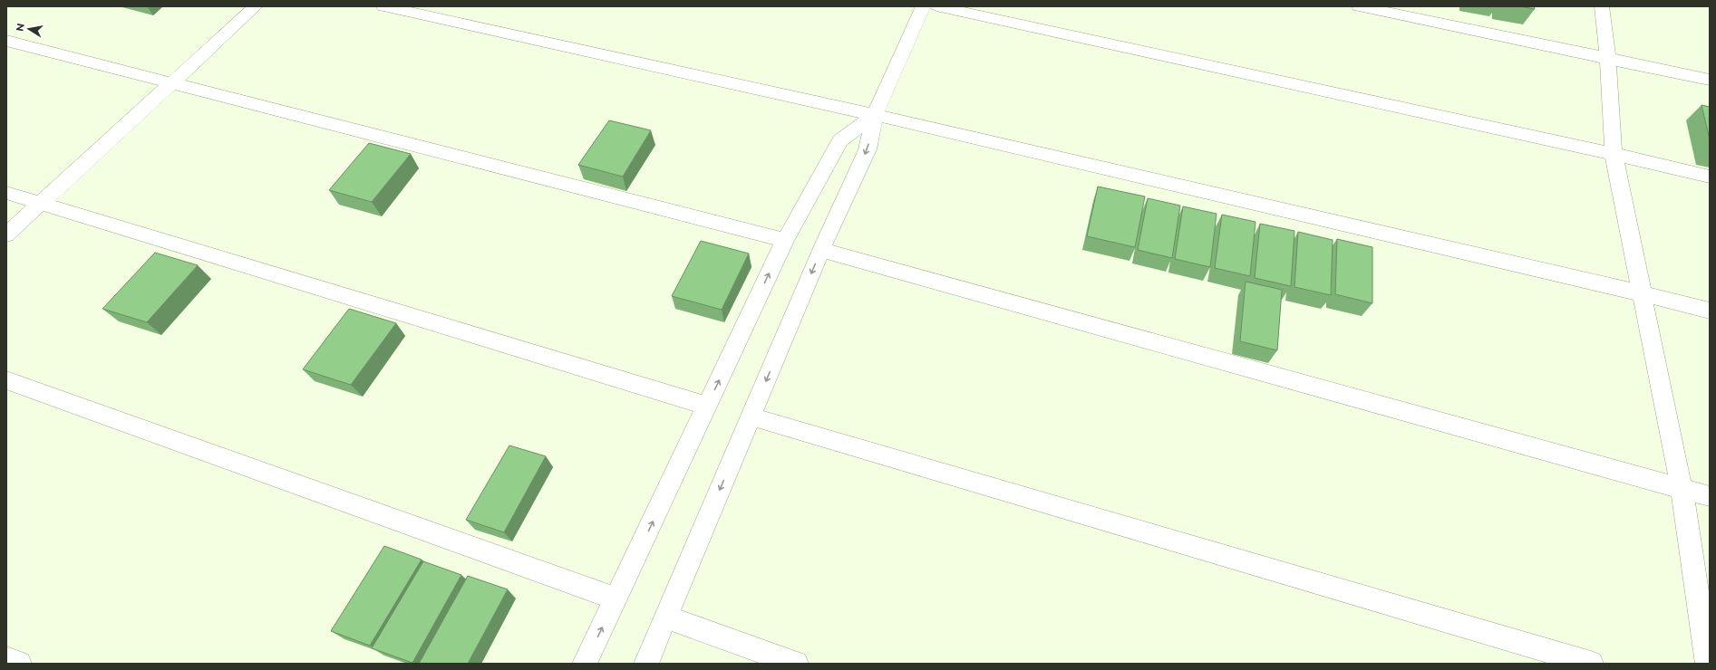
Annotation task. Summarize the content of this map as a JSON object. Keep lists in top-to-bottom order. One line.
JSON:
{"north":"left"}
